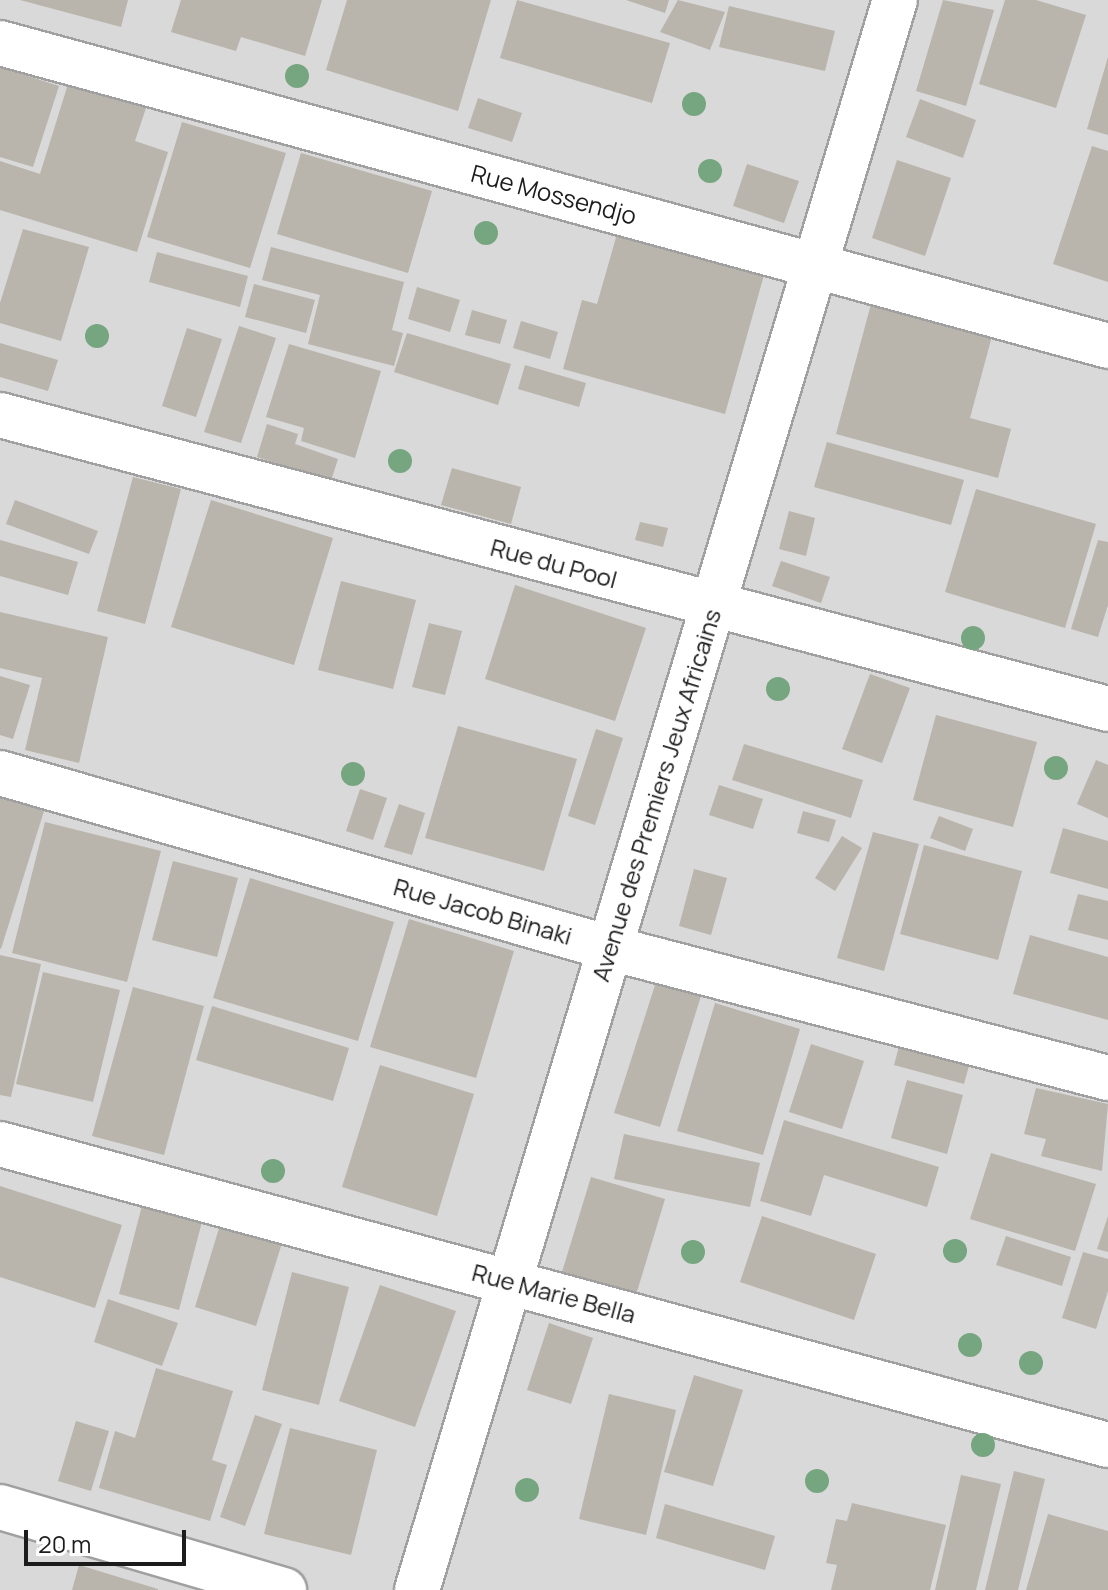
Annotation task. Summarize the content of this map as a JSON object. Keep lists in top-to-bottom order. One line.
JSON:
{"streets":{"street":["Rue Mossendjo","Rue du Pool","Avenue des Premiers Jeux Africains","Rue Jacob Binaki","Rue Marie Bella"]},"crossings":[["Rue Mossendjo","Avenue des Premiers Jeux Africains"],["Rue du Pool","Avenue des Premiers Jeux Africains"],["Avenue des Premiers Jeux Africains","Rue Jacob Binaki"],["Avenue des Premiers Jeux Africains","Rue Marie Bella"]],"scale_bar":"20 m"}
